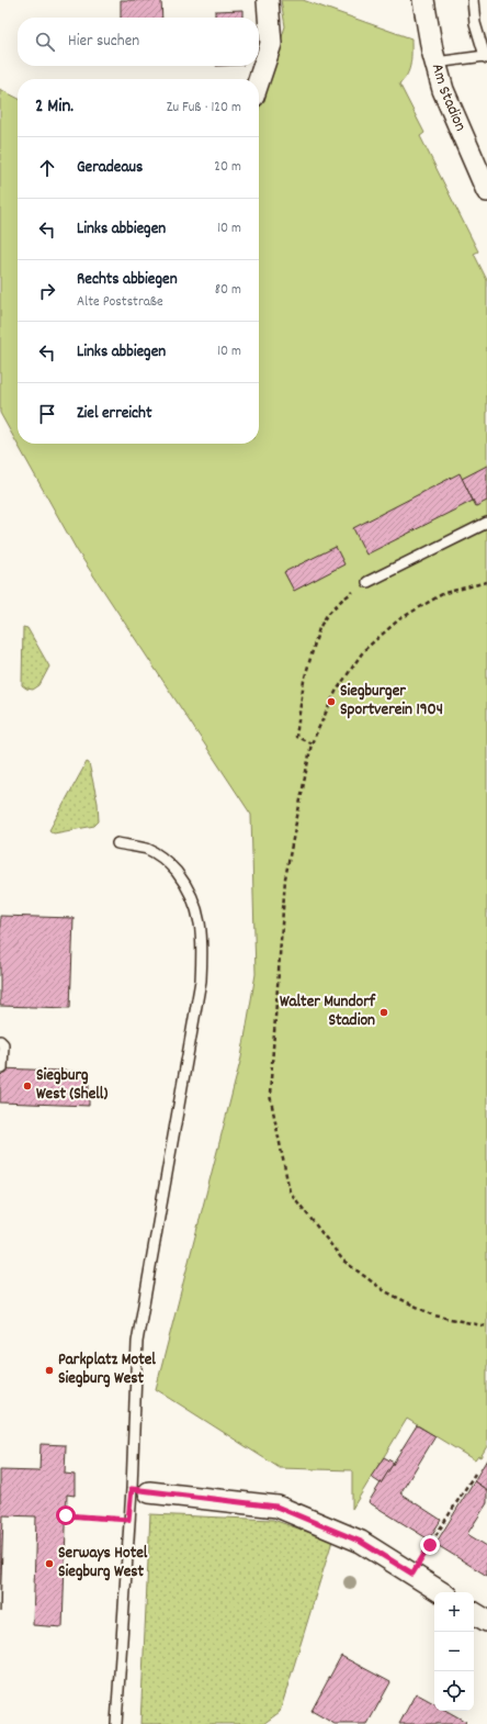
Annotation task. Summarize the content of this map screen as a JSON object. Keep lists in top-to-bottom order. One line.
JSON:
{"streets":{"street":["Am Stadion"]},"places":["Siegburger Sportverein 1904","Walter Mundorf Stadion","Siegburg West (Shell)","Parkplatz Motel Siegburg West","Serways Hotel Siegburg West"],"page":{"search":"Hier suchen","heading":["2 Min.","Zu Fuß · 120 m"],"list":[["Geradeaus","20 m"],["Links abbiegen","10 m"],["Rechts abbiegen","Alte Poststraße","80 m"],["Links abbiegen","10 m"],"Ziel erreicht"],"map_buttons":["+","−"]}}
